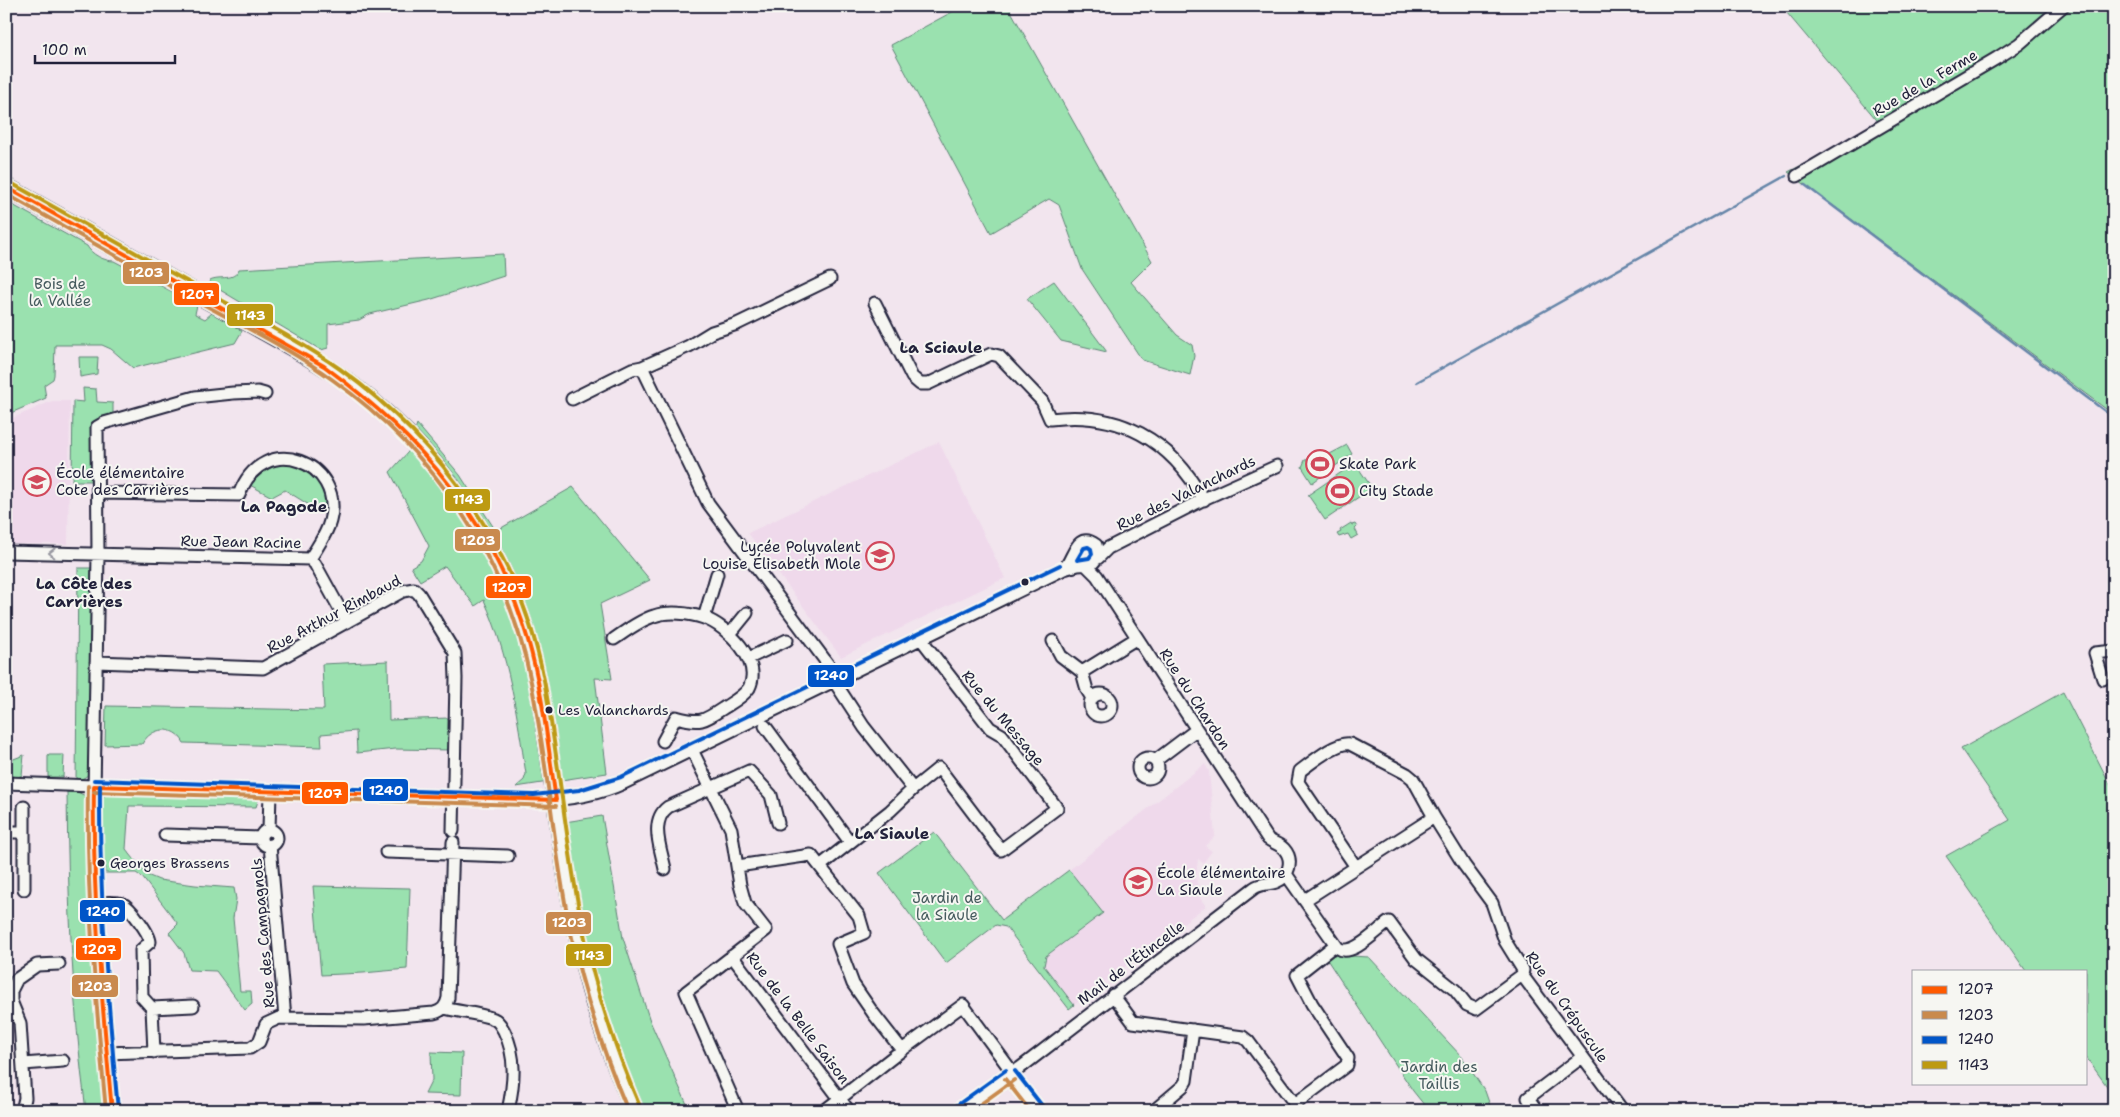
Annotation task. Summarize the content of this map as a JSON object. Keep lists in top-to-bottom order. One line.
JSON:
{"streets":{"street":["Rue de la Ferme","Rue des Valanchards","Rue Jean Racine","Rue Arthur Rimbaud","Rue du Chardon","Rue du Message","Rue des Campagnols","Mail de l'Étincelle","Rue du Crépuscule","Rue de la Belle Saison"]},"crossings":[["Rue des Valanchards","Rue du Chardon"],["Rue Jean Racine","Rue Arthur Rimbaud"],["Rue du Chardon","Mail de l'Étincelle"],["Mail de l'Étincelle","Rue de la Belle Saison"]],"districts":["La Sciaule","La Pagode","La Côte des Carrières","La Siaule"],"parks":["Bois de la Vallée","Jardin de la Siaule","Jardin des Taillis"],"places":{"sports":["Skate Park","City Stade"],"school or university":["École élémentaire Cote des Carrières","Lycée Polyvalent Louise Élisabeth Mole","École élémentaire La Siaule"],"other":["Les Valanchards","Georges Brassens"]},"lines":["transit line 1143","transit line 1207","transit line 1203","transit line 1240"],"legend":["1207","1203","1240","1143"],"scale_bar":"100 m"}
